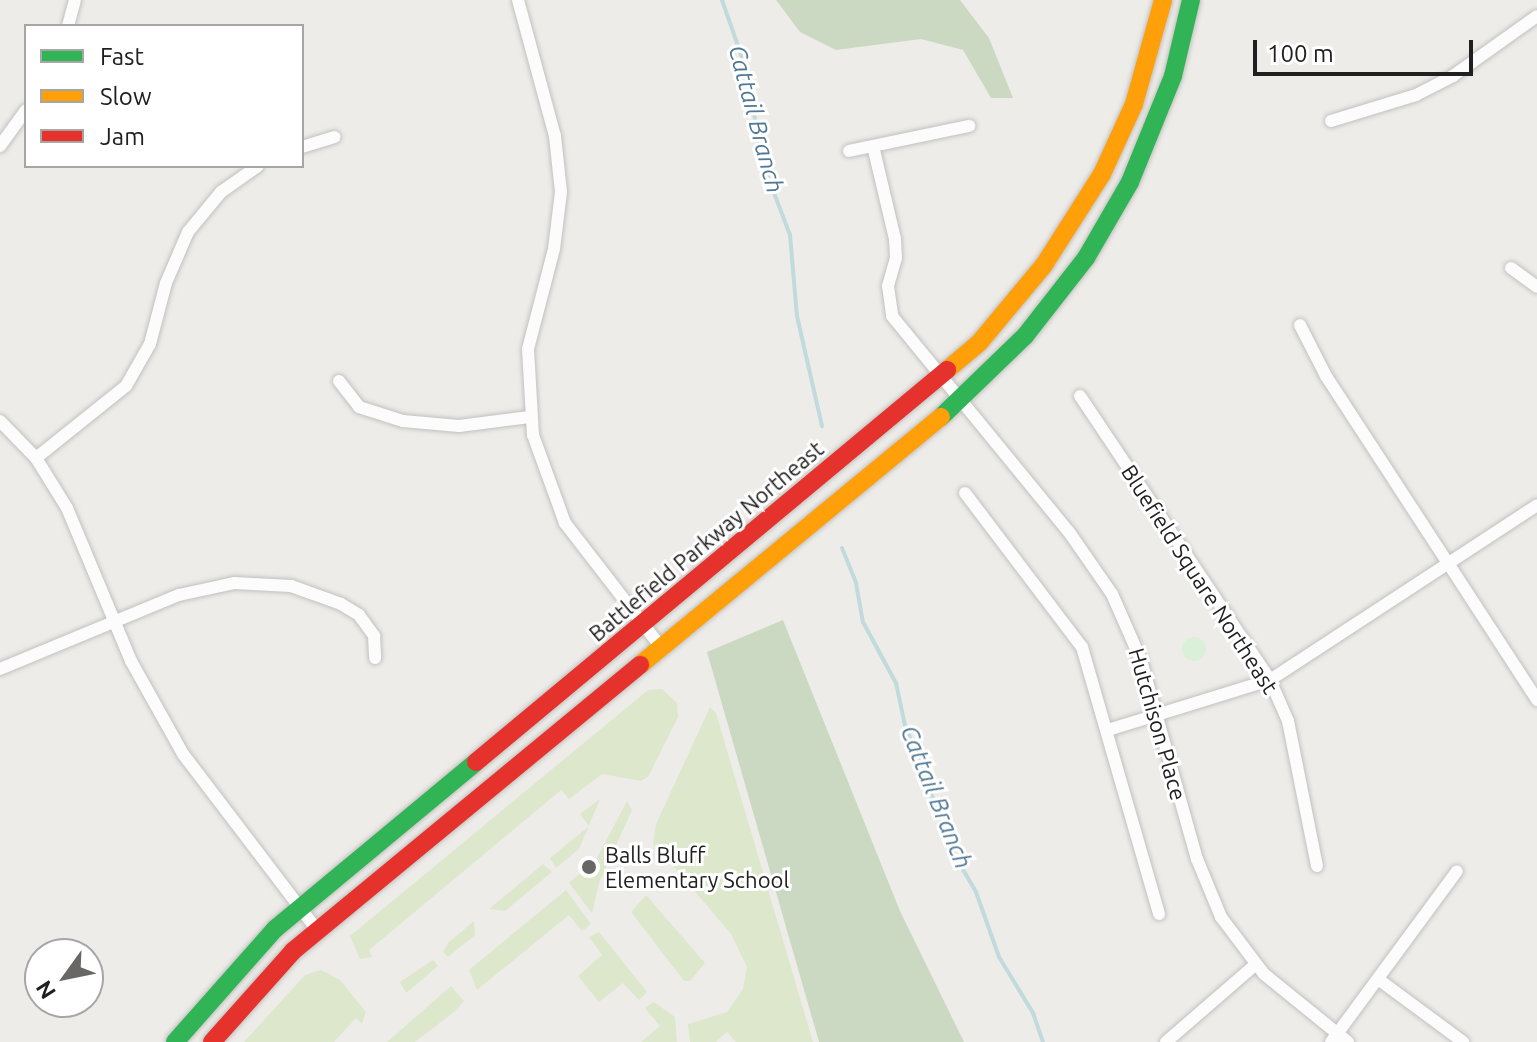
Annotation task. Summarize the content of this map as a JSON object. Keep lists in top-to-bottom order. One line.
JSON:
{"streets":{"main road":["Battlefield Parkway Northeast"],"street":["Bluefield Square Northeast","Hutchison Place"]},"crossings":[["Battlefield Parkway Northeast","Hutchison Place"]],"water":["Cattail Branch"],"places":["Balls Bluff Elementary School"],"legend":["Fast","Slow","Jam"],"scale_bar":"100 m","north":"bottom left"}
